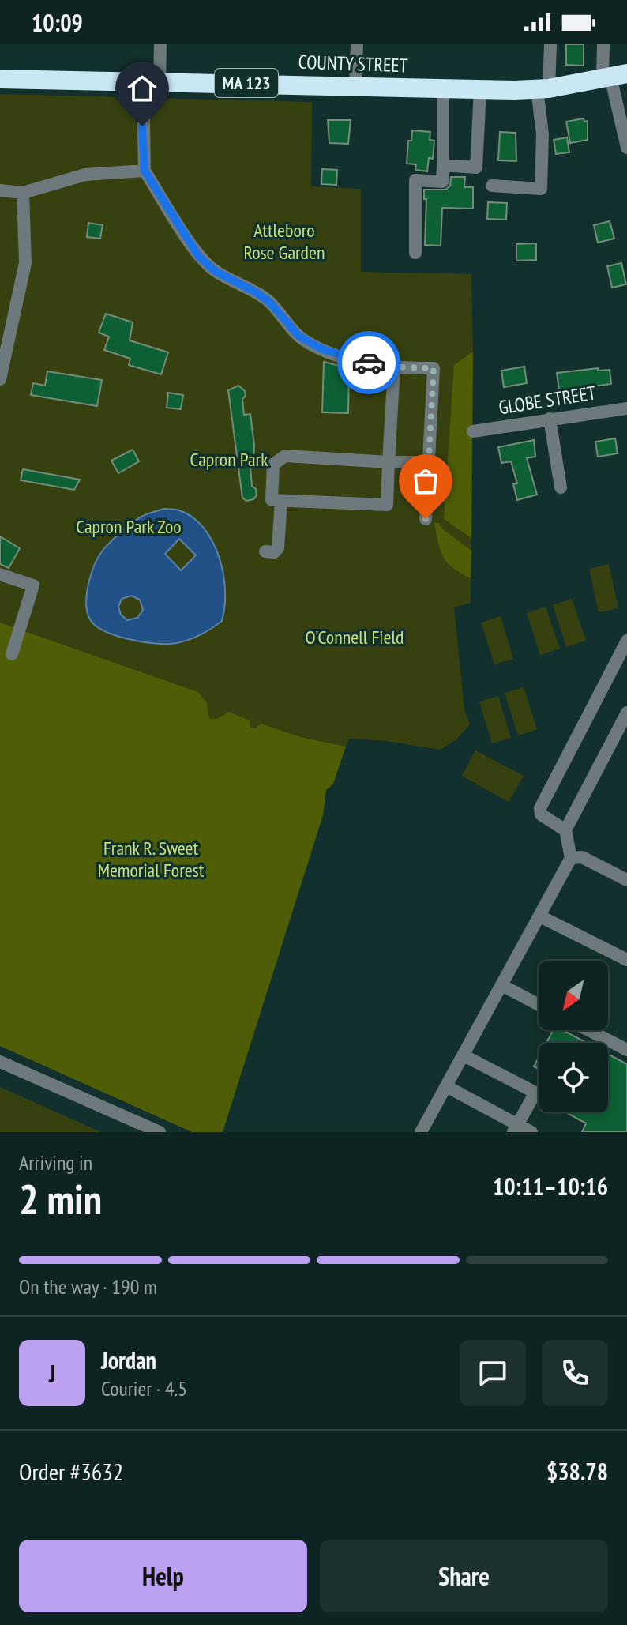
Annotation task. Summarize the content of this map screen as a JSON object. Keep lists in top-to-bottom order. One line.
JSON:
{"streets":{"highway":["COUNTY STREET","MA 123"],"street":["GLOBE STREET"]},"parks":["Attleboro Rose Garden","Capron Park","Capron Park Zoo","O'Connell Field","Frank R. Sweet Memorial Forest"],"north":"bottom left","page":{"status":"10:09","heading":["2 min","Arriving in","10:11–10:16"],"panel":["Jordan","Courier · 4.5","Order #3632","$38.78"],"bar":"On the way · 190 m","round":"J","buttons":["Help","Share"]}}
